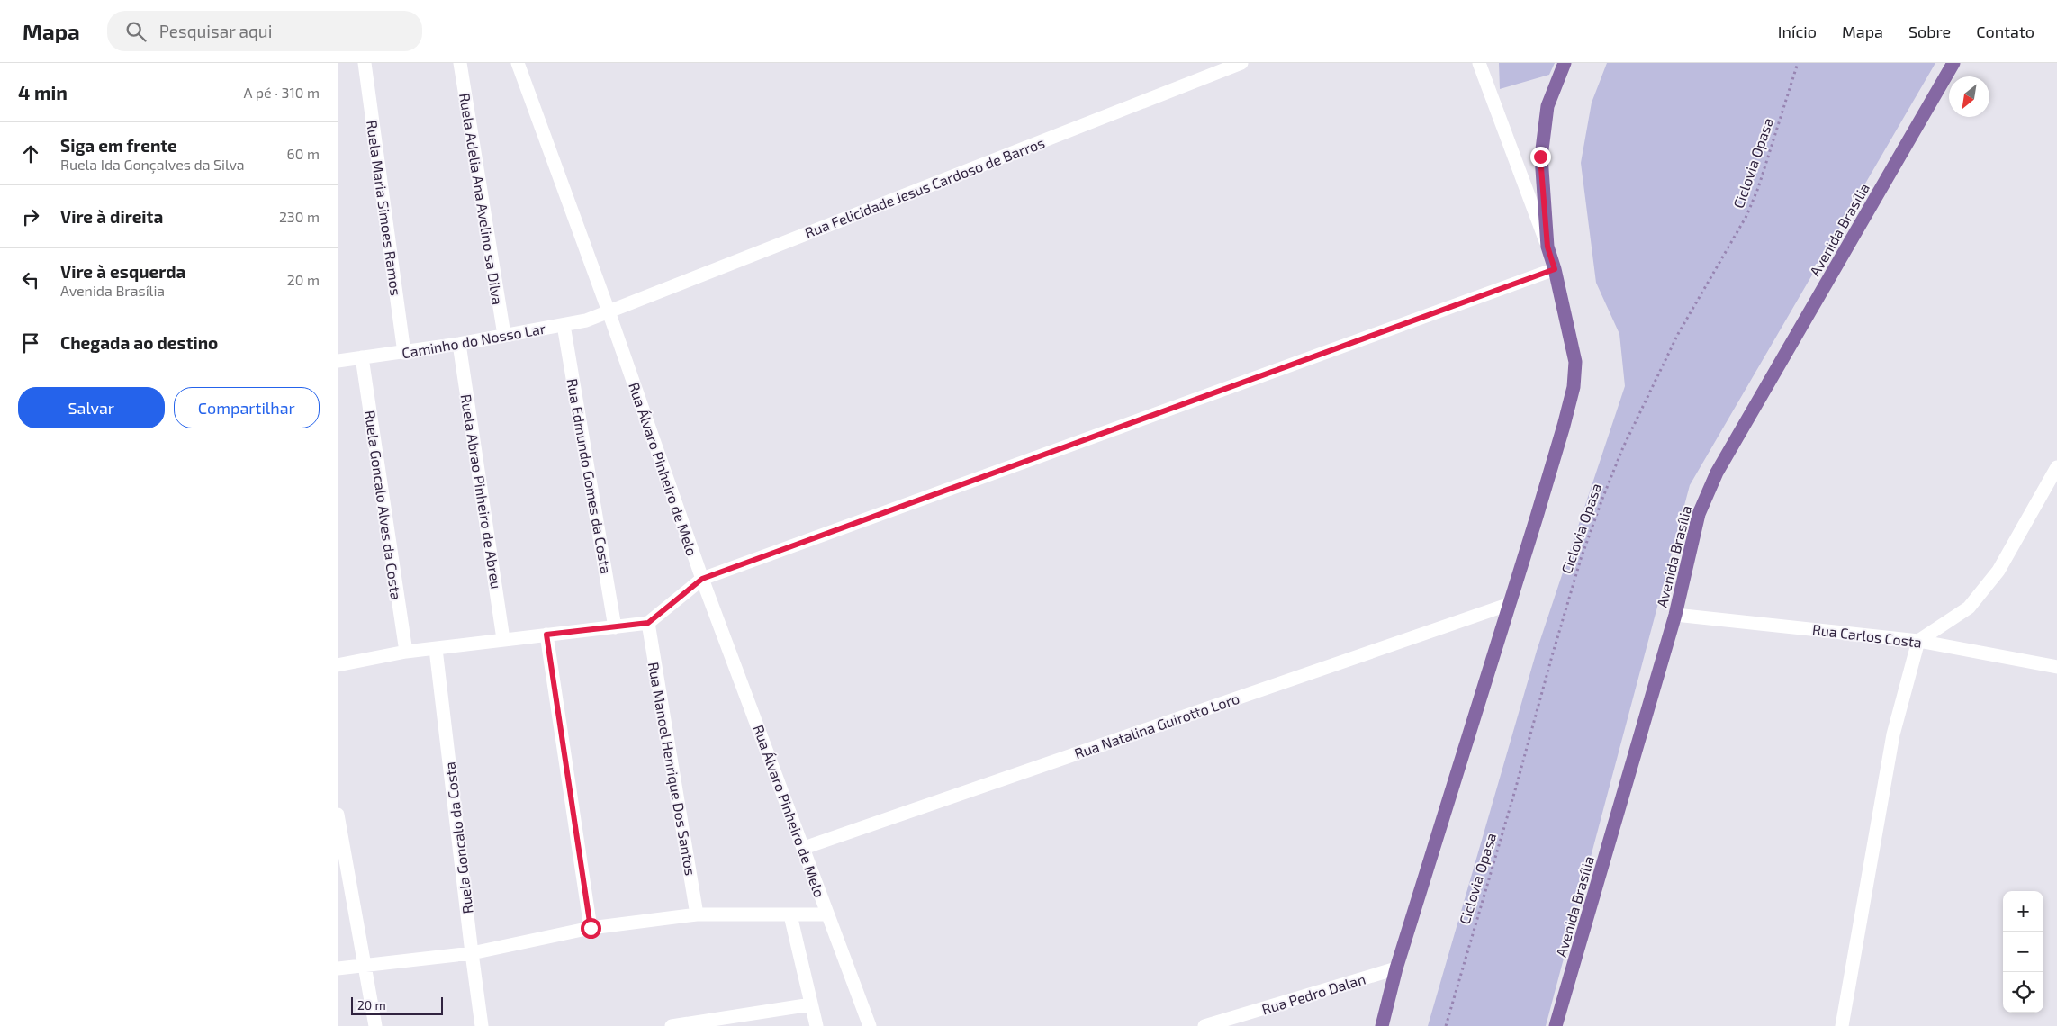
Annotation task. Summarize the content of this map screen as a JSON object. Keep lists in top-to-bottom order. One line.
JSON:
{"streets":{"main road":["Avenida Brasília"],"street":["Rua Felicidade Jesus Cardoso de Barros","Ruela Adelia Ana Avelino sa Dilva","Ruela Maria Simoes Ramos","Caminho do Nosso Lar","Rua Álvaro Pinheiro de Melo","Rua Edmundo Gomes da Costa","Ruela Abrao Pinheiro de Abreu","Ruela Goncalo Alves da Costa","Rua Carlos Costa","Rua Natalina Guirotto Loro","Rua Manoel Henrique Dos Santos","Ruela Goncalo da Costa","Rua Pedro Dalan"],"path":["Ciclovia Opasa"]},"crossings":[["Rua Felicidade Jesus Cardoso de Barros","Caminho do Nosso Lar"],["Rua Felicidade Jesus Cardoso de Barros","Rua Álvaro Pinheiro de Melo"],["Ruela Adelia Ana Avelino sa Dilva","Caminho do Nosso Lar"],["Ruela Maria Simoes Ramos","Caminho do Nosso Lar"],["Avenida Brasília","Rua Carlos Costa"],["Caminho do Nosso Lar","Rua Álvaro Pinheiro de Melo"],["Caminho do Nosso Lar","Rua Edmundo Gomes da Costa"],["Caminho do Nosso Lar","Ruela Abrao Pinheiro de Abreu"],["Caminho do Nosso Lar","Ruela Goncalo Alves da Costa"],["Rua Álvaro Pinheiro de Melo","Rua Natalina Guirotto Loro"]],"scale_bar":"20 m","north":"bottom left","page":{"header":"Mapa","search":"Pesquisar aqui","nav":["Início","Mapa","Sobre","Contato"],"heading":["4 min","A pé · 310 m"],"list":[["Siga em frente","Ruela Ida Gonçalves da Silva","60 m"],["Vire à direita","230 m"],["Vire à esquerda","Avenida Brasília","20 m"],"Chegada ao destino"],"buttons":["Salvar","Compartilhar"],"map_buttons":["+","−"],"scale":"20 m"}}
